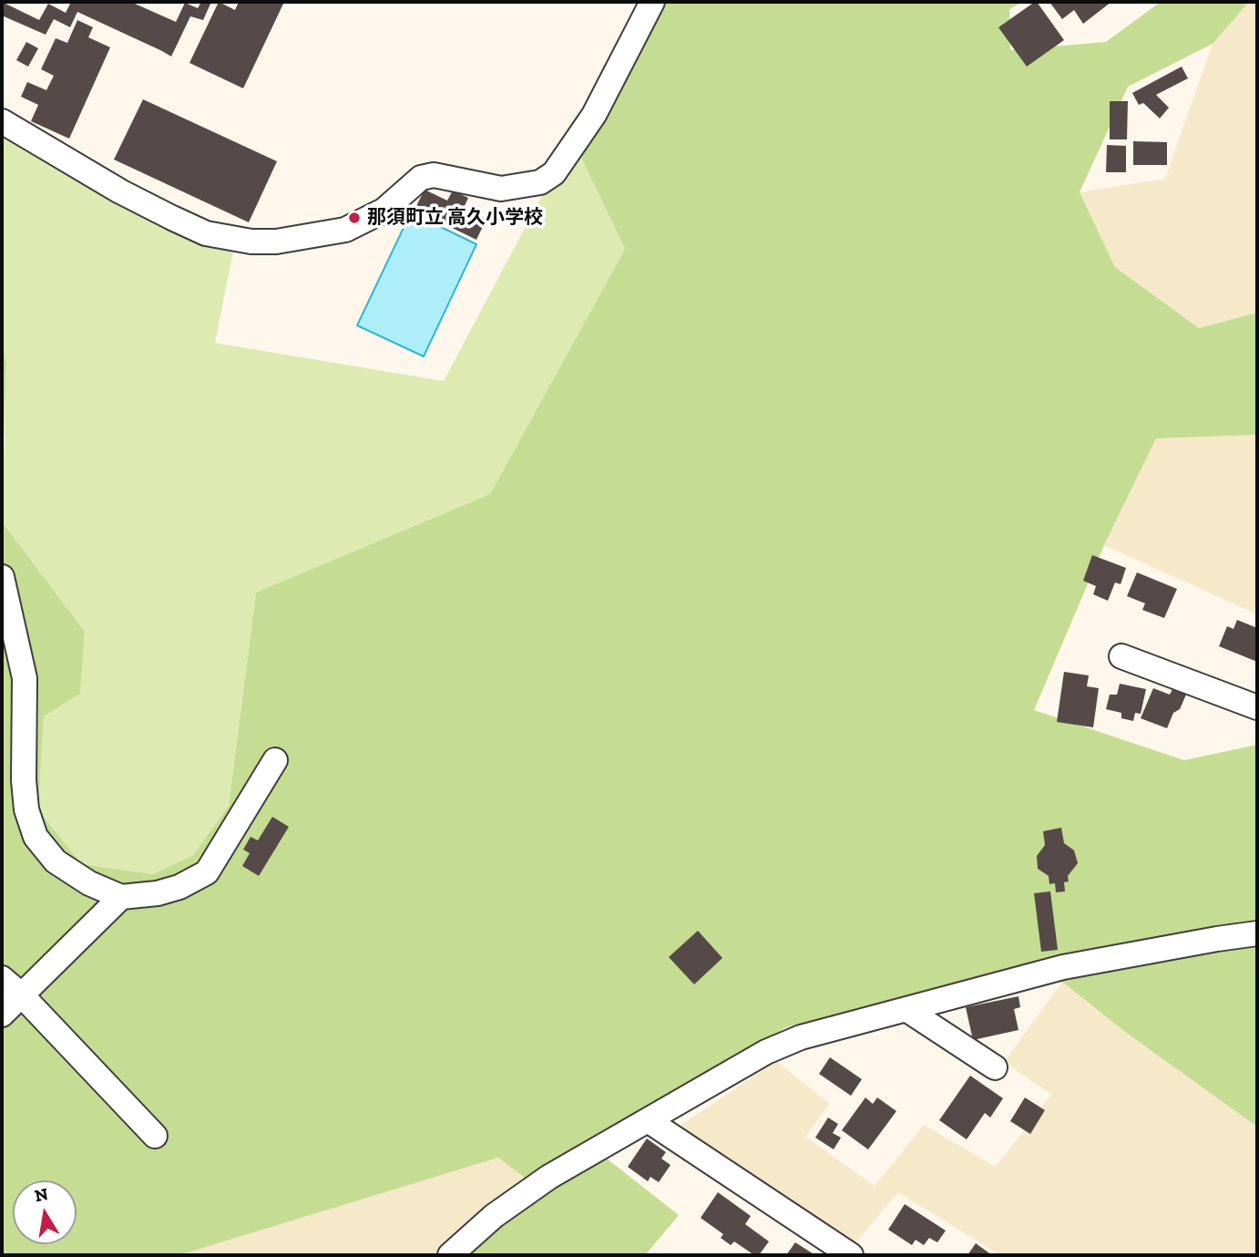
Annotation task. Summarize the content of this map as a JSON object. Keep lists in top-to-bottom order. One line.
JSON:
{"places":["那須町立 高久小学校"],"north":"top"}
